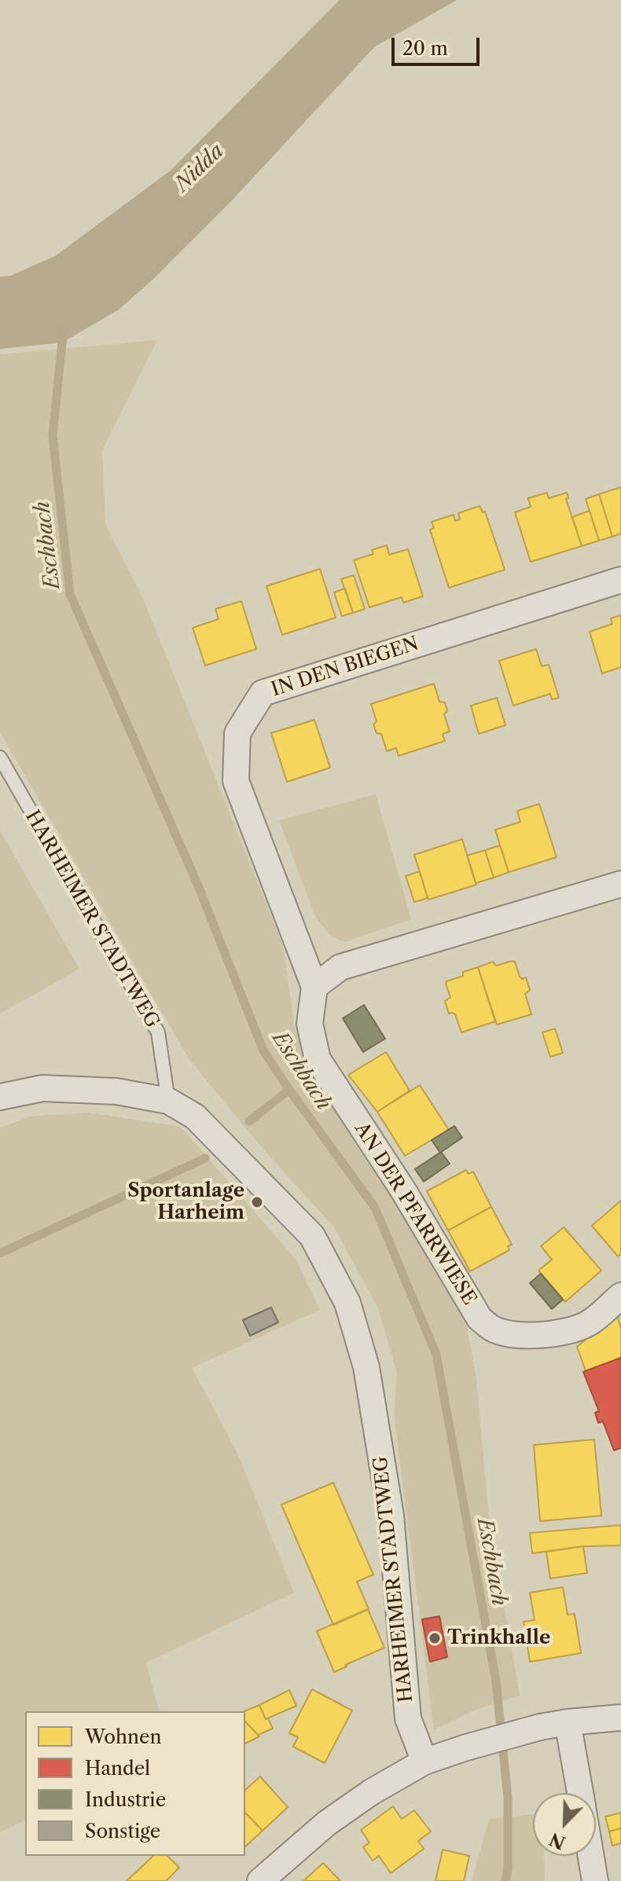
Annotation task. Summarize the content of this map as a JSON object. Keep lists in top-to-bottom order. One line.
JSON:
{"streets":{"street":["IN DEN BIEGEN","HARHEIMER STADTWEG","AN DER PFARRWIESE"]},"crossings":[["IN DEN BIEGEN","AN DER PFARRWIESE"]],"water":["Nidda","Eschbach"],"places":["Sportanlage Harheim","Trinkhalle"],"legend":["Wohnen","Handel","Industrie","Sonstige"],"scale_bar":"20 m","north":"bottom left"}
